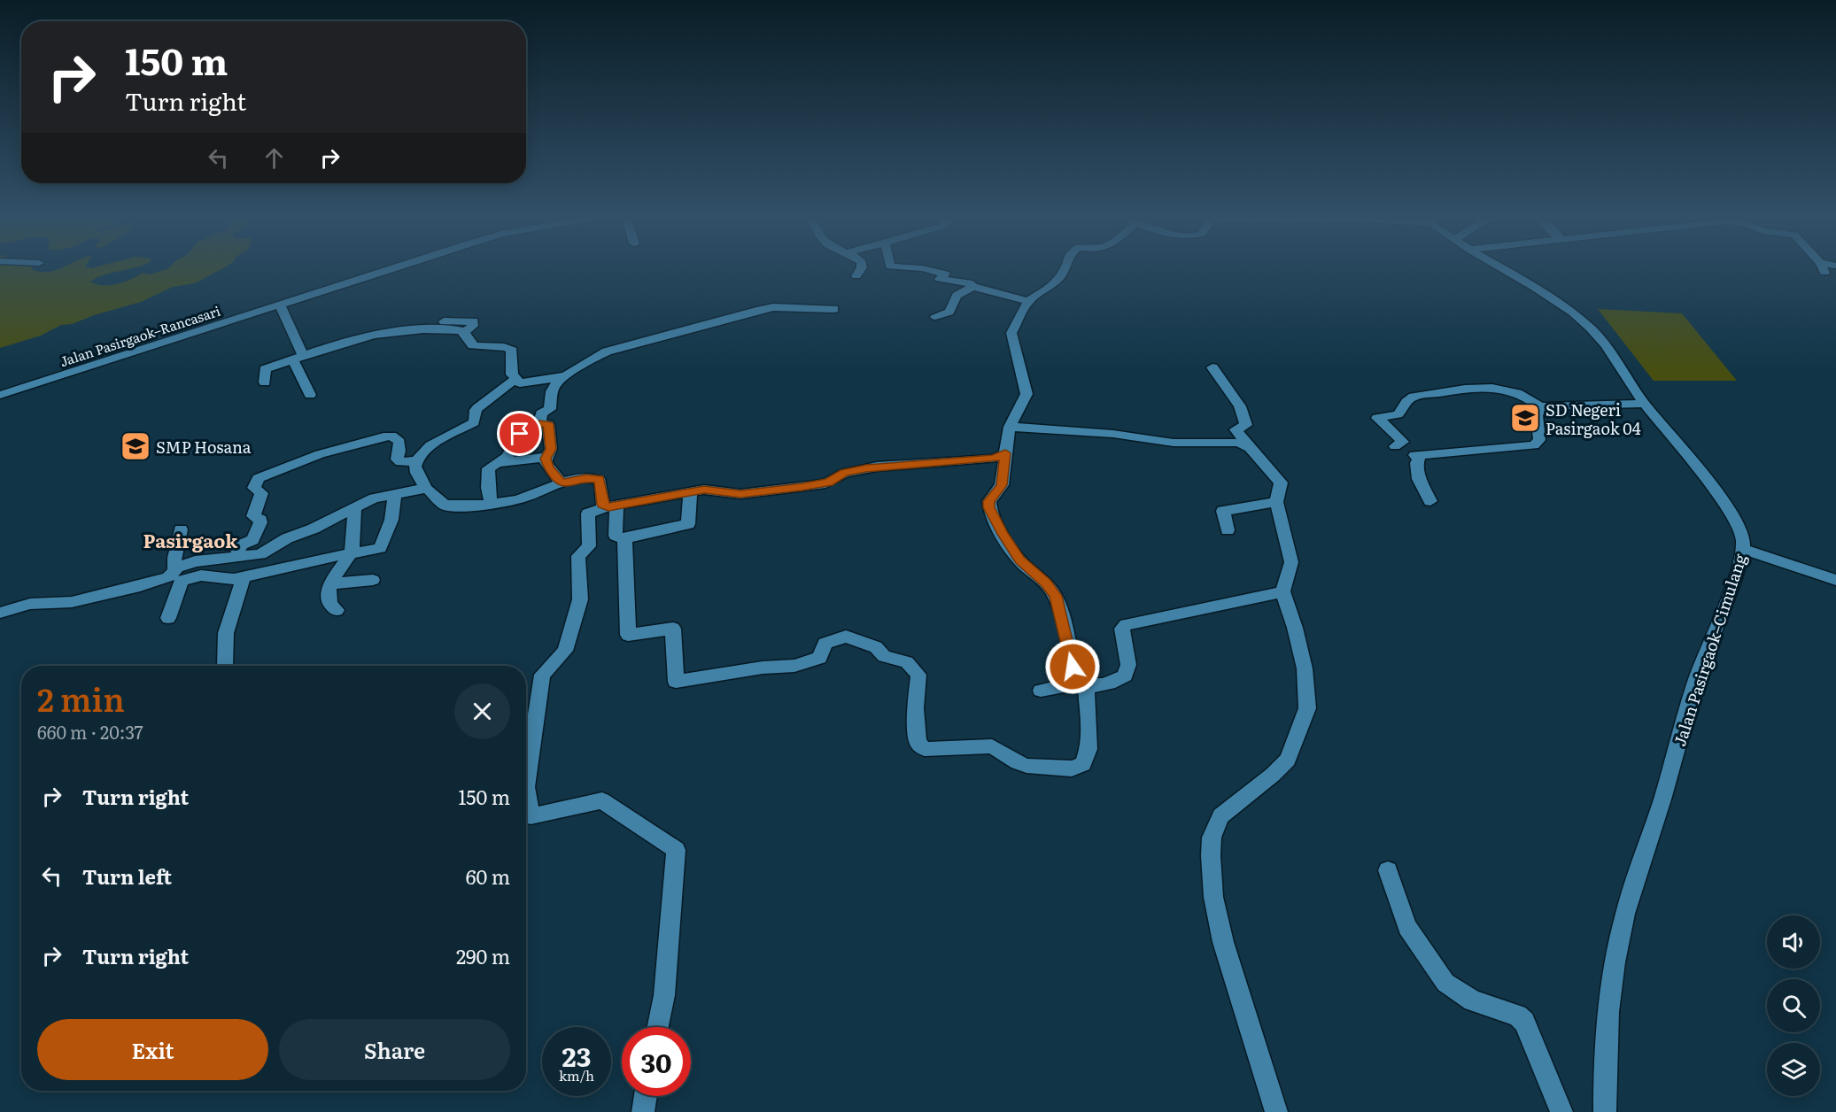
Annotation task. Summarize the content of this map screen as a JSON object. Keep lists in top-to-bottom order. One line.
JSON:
{"streets":{"street":["Jalan Pasirgaok–Rancasari","Jalan Pasirgaok–Cimulang"]},"districts":["Pasirgaok"],"places":{"school or university":["SD Negeri Pasirgaok 04","SMP Hosana"]},"page":{"turn":["150 m","Turn right"],"heading":["2 min","660 m · 20:37"],"list":[{"name":"Turn right","value":"150 m"},{"name":"Turn left","value":"60 m"},{"name":"Turn right","value":"290 m"}],"buttons":["Exit","Share"],"speed":"23 km/h","limit":"30"}}
